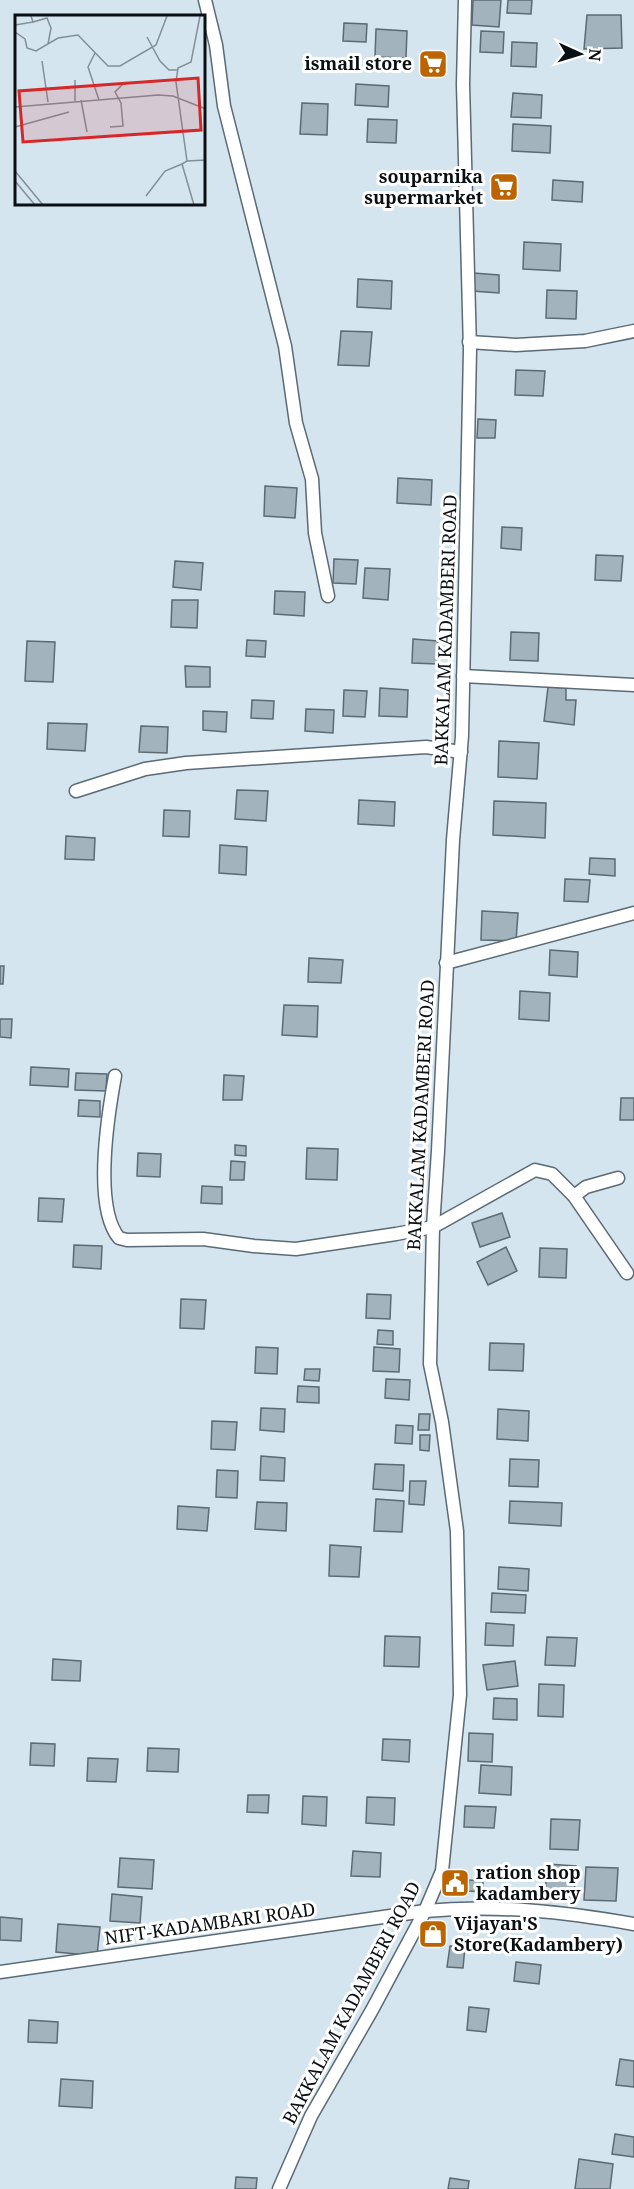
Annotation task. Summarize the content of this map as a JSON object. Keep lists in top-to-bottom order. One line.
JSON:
{"streets":{"street":["BAKKALAM KADAMBERI ROAD","NIFT-KADAMBARI ROAD"]},"crossings":[["BAKKALAM KADAMBERI ROAD","NIFT-KADAMBARI ROAD"]],"places":{"supermarket":["ismail store","souparnika supermarket"],"public building":["ration shop kadambery"],"shop":["Vijayan'S Store(Kadambery)"]},"north":"right"}
